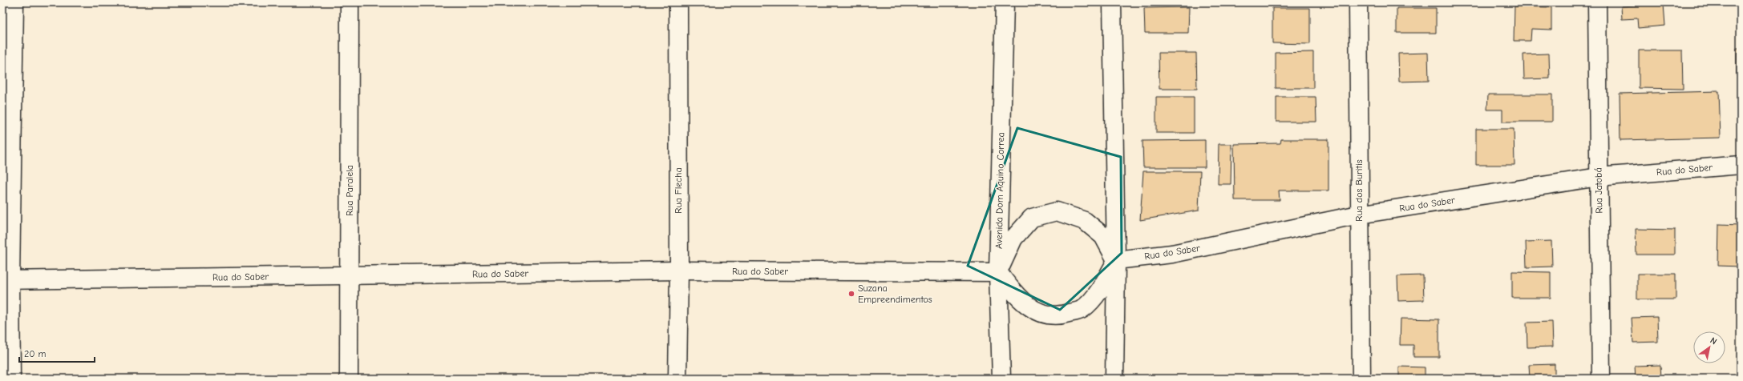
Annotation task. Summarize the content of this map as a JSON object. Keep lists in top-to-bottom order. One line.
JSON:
{"streets":{"street":["Rua do Saber","Rua Paralela","Rua Flecha","Avenida Dom Aquino Correa","Rua dos Buritis","Rua Jatobá"]},"crossings":[["Rua do Saber","Rua Paralela"],["Rua do Saber","Rua Flecha"],["Rua do Saber","Avenida Dom Aquino Correa"],["Rua do Saber","Rua dos Buritis"],["Rua do Saber","Rua Jatobá"]],"places":["Suzana Empreendimentos"],"scale_bar":"20 m","north":"top right"}
